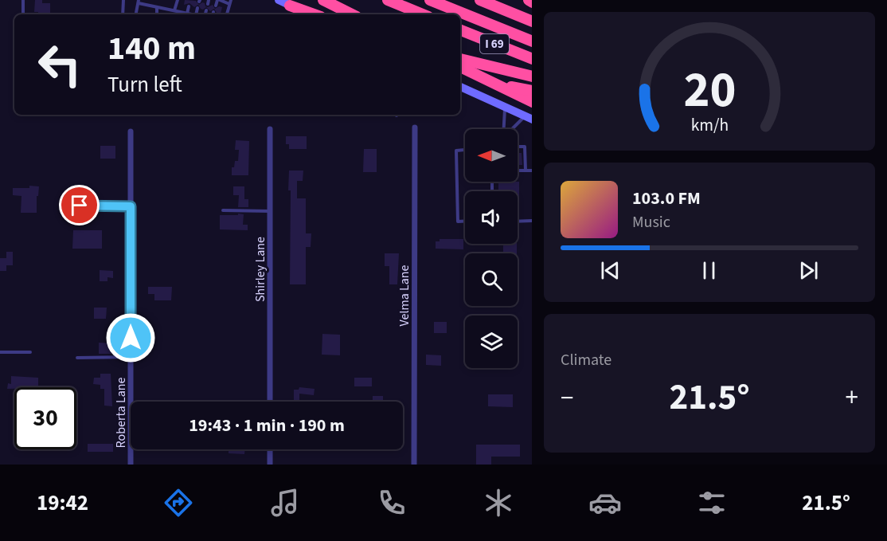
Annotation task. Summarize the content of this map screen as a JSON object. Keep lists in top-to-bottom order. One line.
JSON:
{"streets":{"highway":["I 69"],"street":["Shirley Lane","Velma Lane","Roberta Lane"]},"north":"left","page":{"turn":["140 m","Turn left"],"song":["103.0 FM","Music"],"tile":"Climate","heat":["−","21.5°","+"],"limit":"30","trip":"19:43 · 1 min · 190 m","tabs":["19:42","21.5°"],"gauge":["20","km/h"]}}
